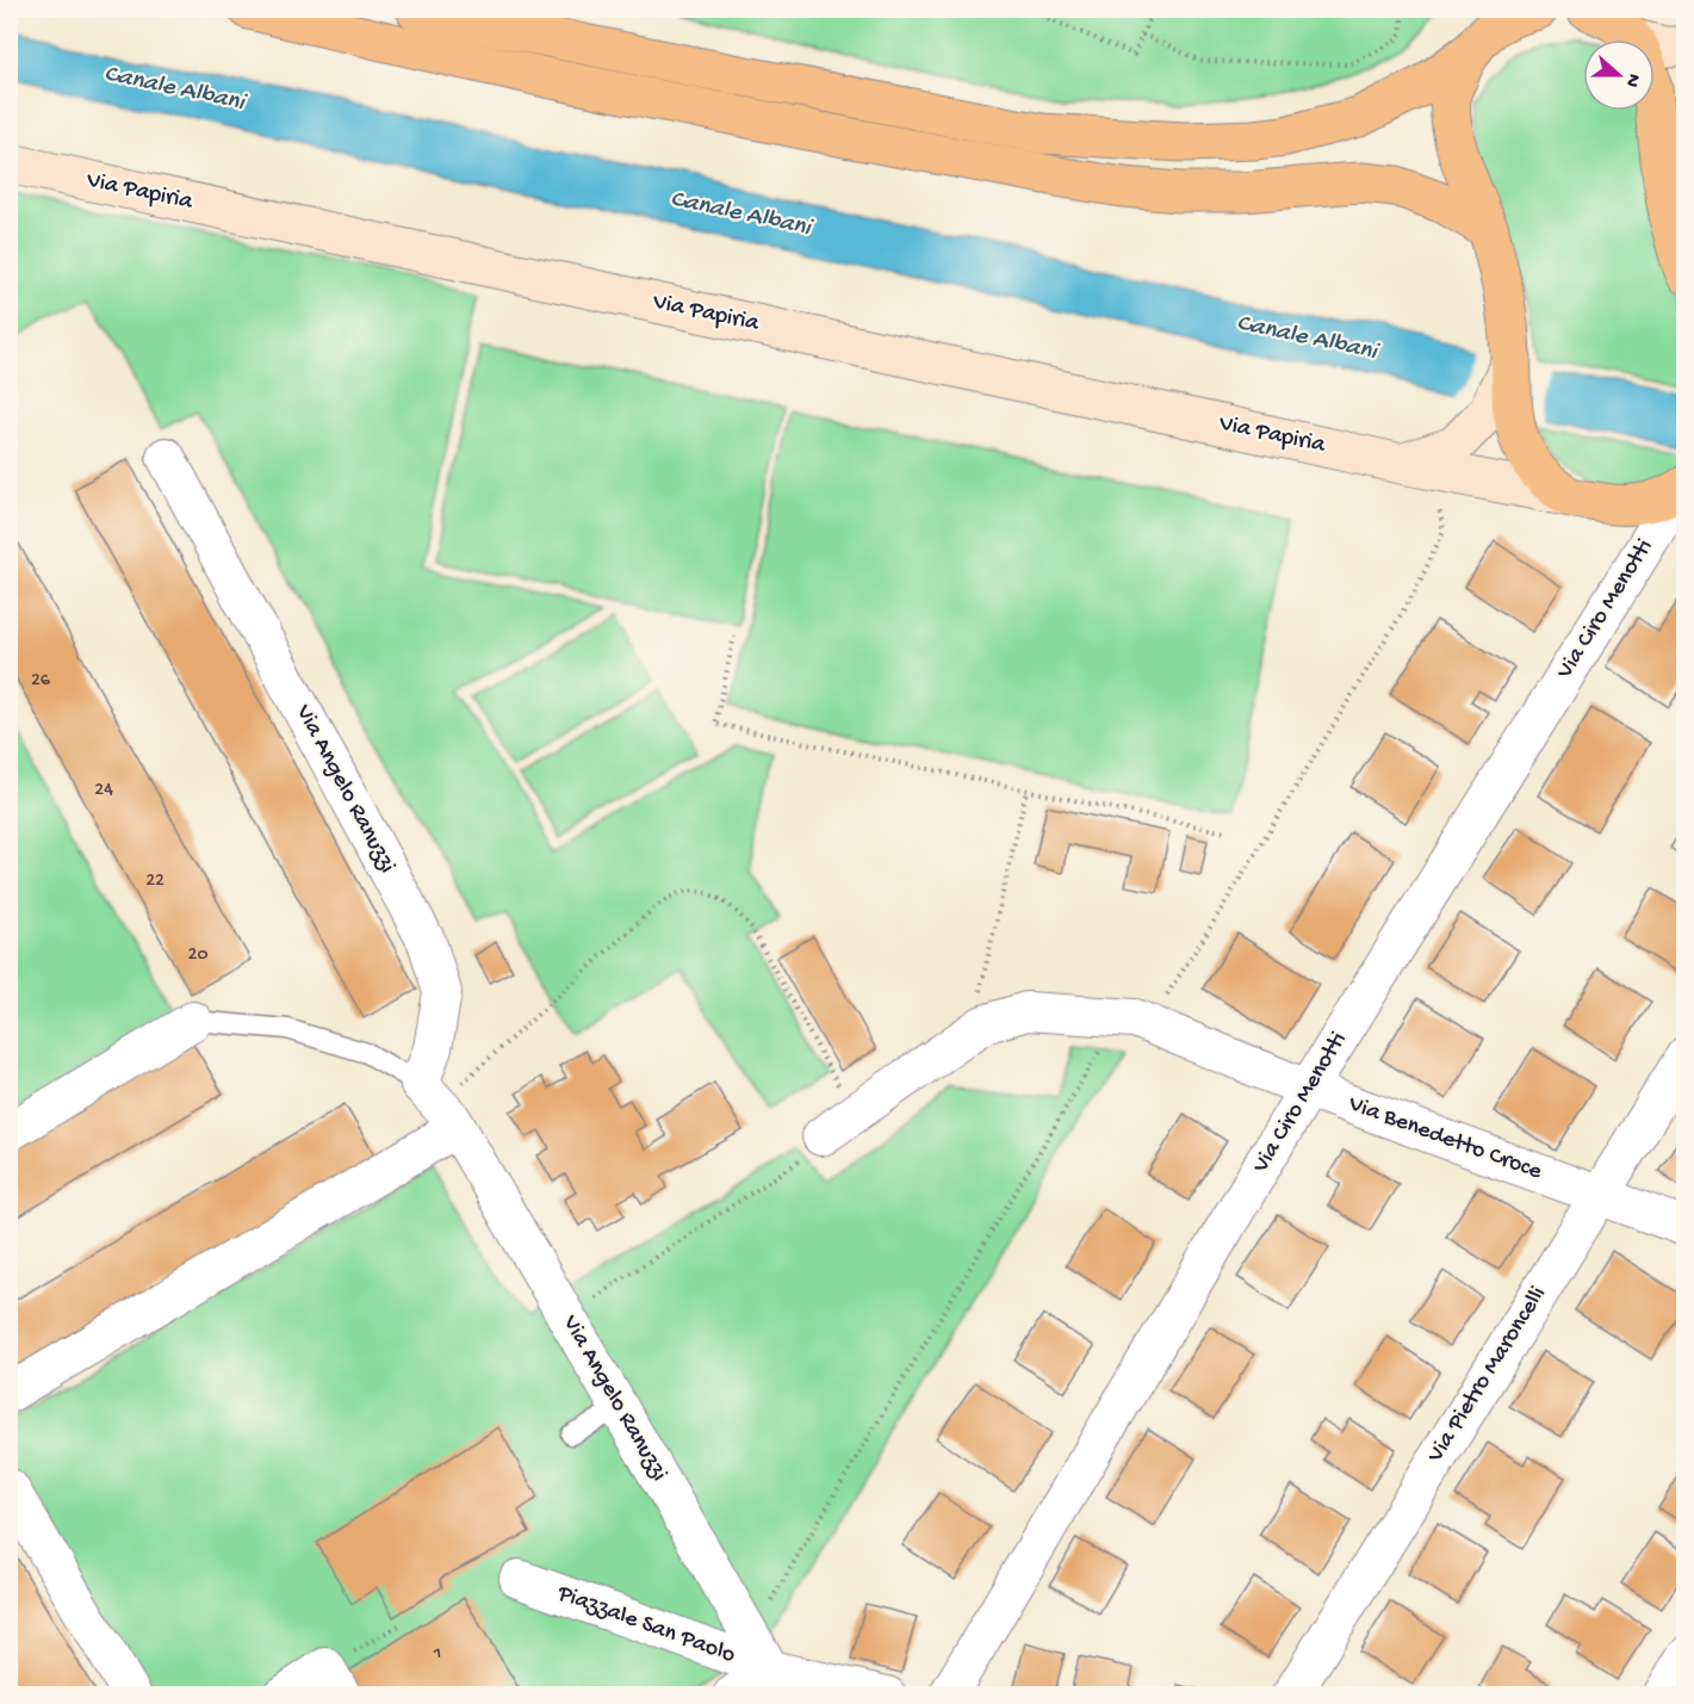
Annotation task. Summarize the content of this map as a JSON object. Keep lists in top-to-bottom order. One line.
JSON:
{"streets":{"main road":["Via Papiria"],"street":["Via Ciro Menotti","Via Angelo Ranuzzi","Via Benedetto Croce","Via Pietro Maroncelli","Piazzale San Paolo"]},"crossings":[["Via Ciro Menotti","Via Benedetto Croce"],["Via Angelo Ranuzzi","Piazzale San Paolo"],["Via Benedetto Croce","Via Pietro Maroncelli"]],"water":["Canale Albani"],"house_numbers":["26","24","22","20","1"],"north":"right"}
